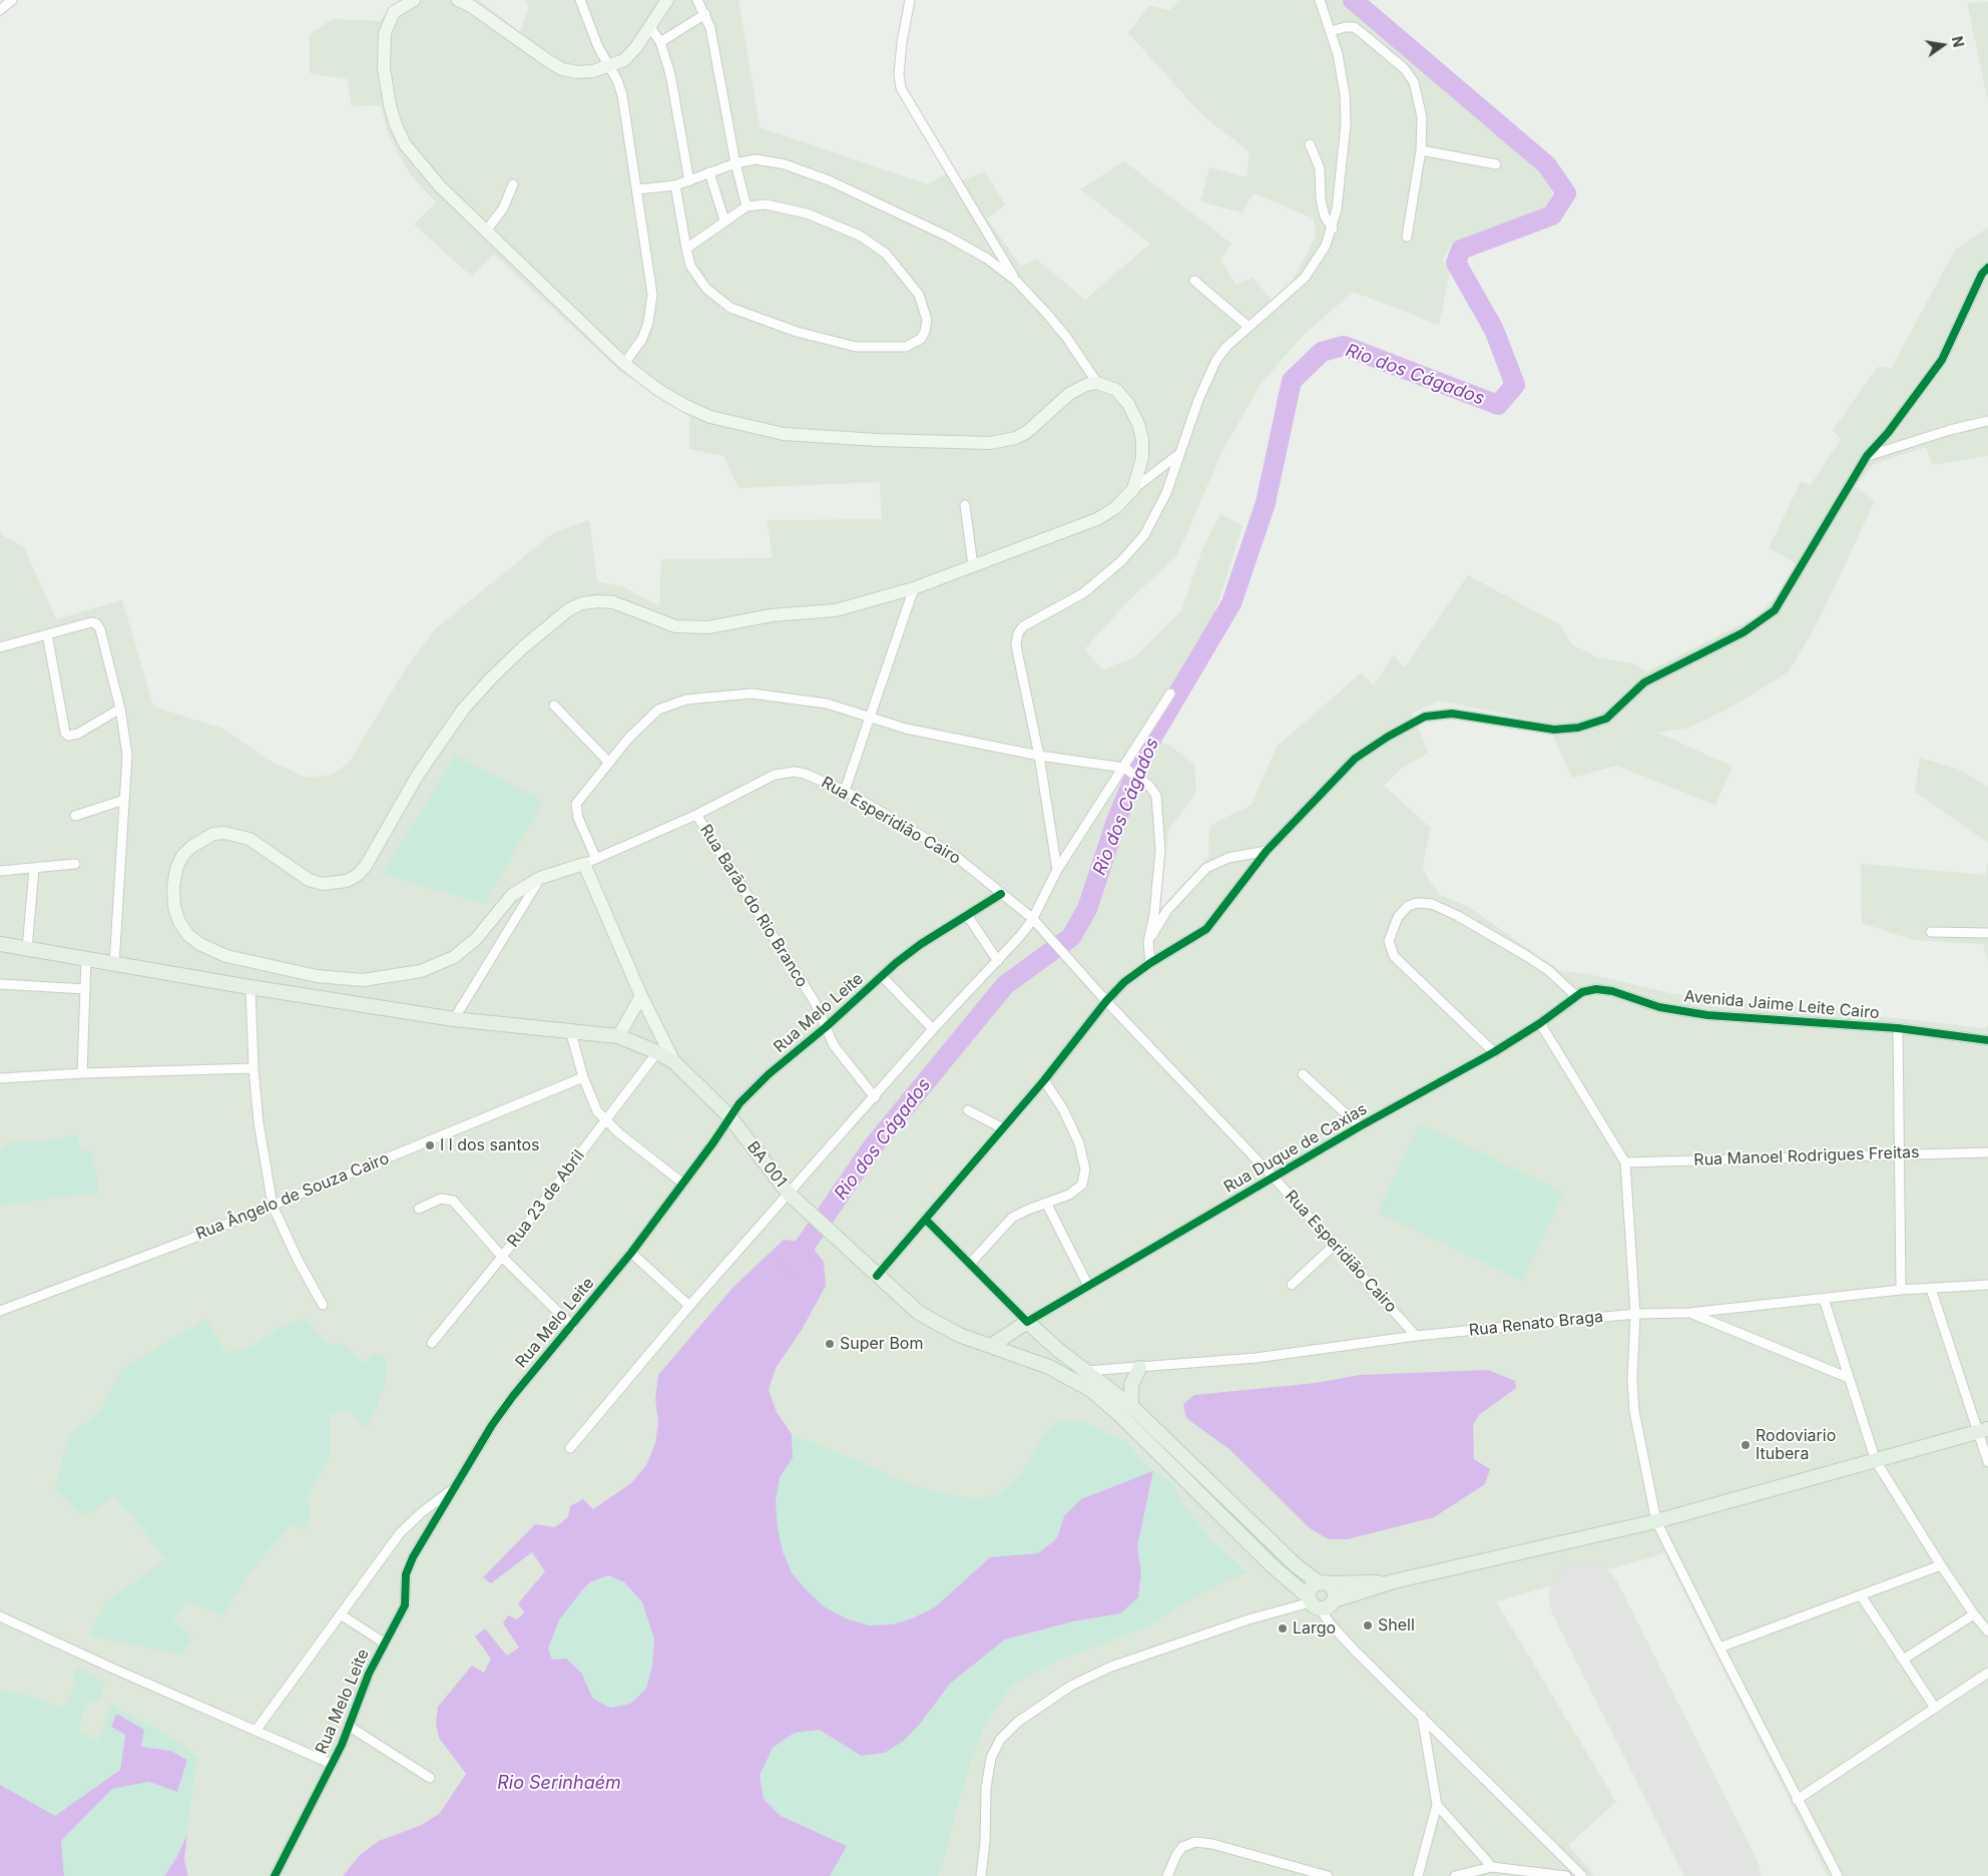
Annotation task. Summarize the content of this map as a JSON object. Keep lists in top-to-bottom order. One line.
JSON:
{"streets":{"main road":["BA 001"],"street":["Rua Esperidião Cairo","Rua Barão do Rio Branco","Avenida Jaime Leite Cairo","Rua Melo Leite","Rua Duque de Caxias","Rua Manoel Rodrigues Freitas","Rua Ângelo de Souza Cairo","Rua 23 de Abril","Rua Renato Braga"]},"crossings":[["Rua Esperidião Cairo","Rua Barão do Rio Branco"],["Rua Esperidião Cairo","Rua Melo Leite"],["Rua Esperidião Cairo","Rua Duque de Caxias"],["Rua Esperidião Cairo","Rua Renato Braga"],["Rua Barão do Rio Branco","Rua Melo Leite"],["Avenida Jaime Leite Cairo","Rua Duque de Caxias"],["Rua Melo Leite","BA 001"],["BA 001","Rua 23 de Abril"]],"water":["Rio dos Cágados","Rio Serinhaém"],"places":["I l dos santos","Super Bom","Rodoviario Itubera","Shell","Largo"],"north":"right"}
